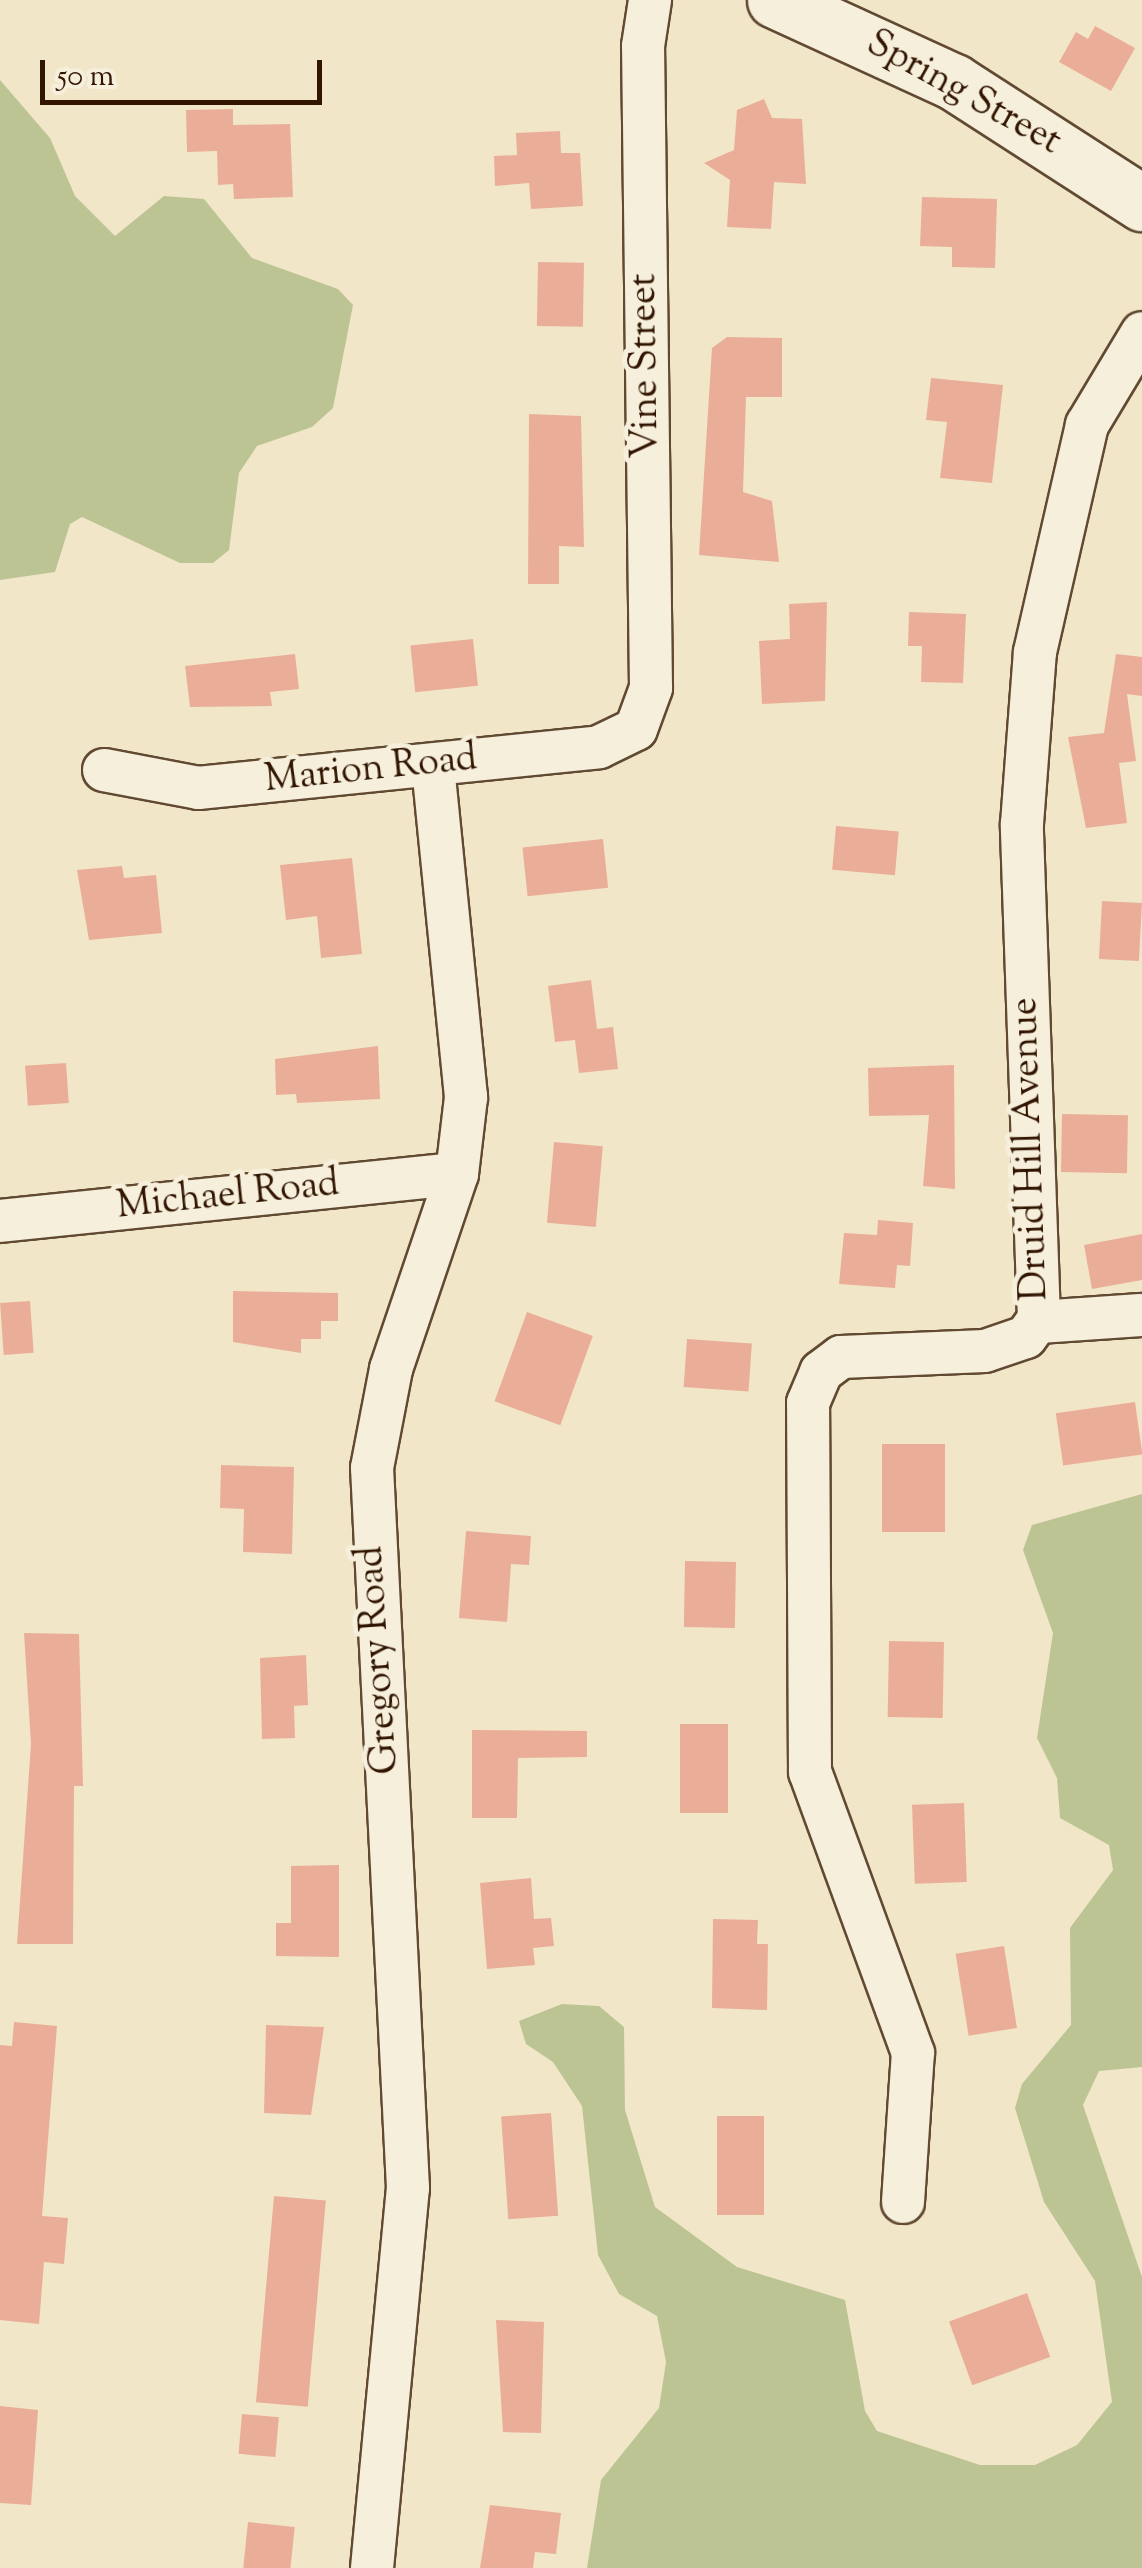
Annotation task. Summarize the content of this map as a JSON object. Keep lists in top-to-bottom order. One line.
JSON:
{"streets":{"street":["Spring Street","Vine Street","Marion Road","Druid Hill Avenue","Michael Road","Gregory Road"]},"crossings":[["Vine Street","Marion Road"],["Marion Road","Gregory Road"],["Michael Road","Gregory Road"]],"scale_bar":"50 m"}
